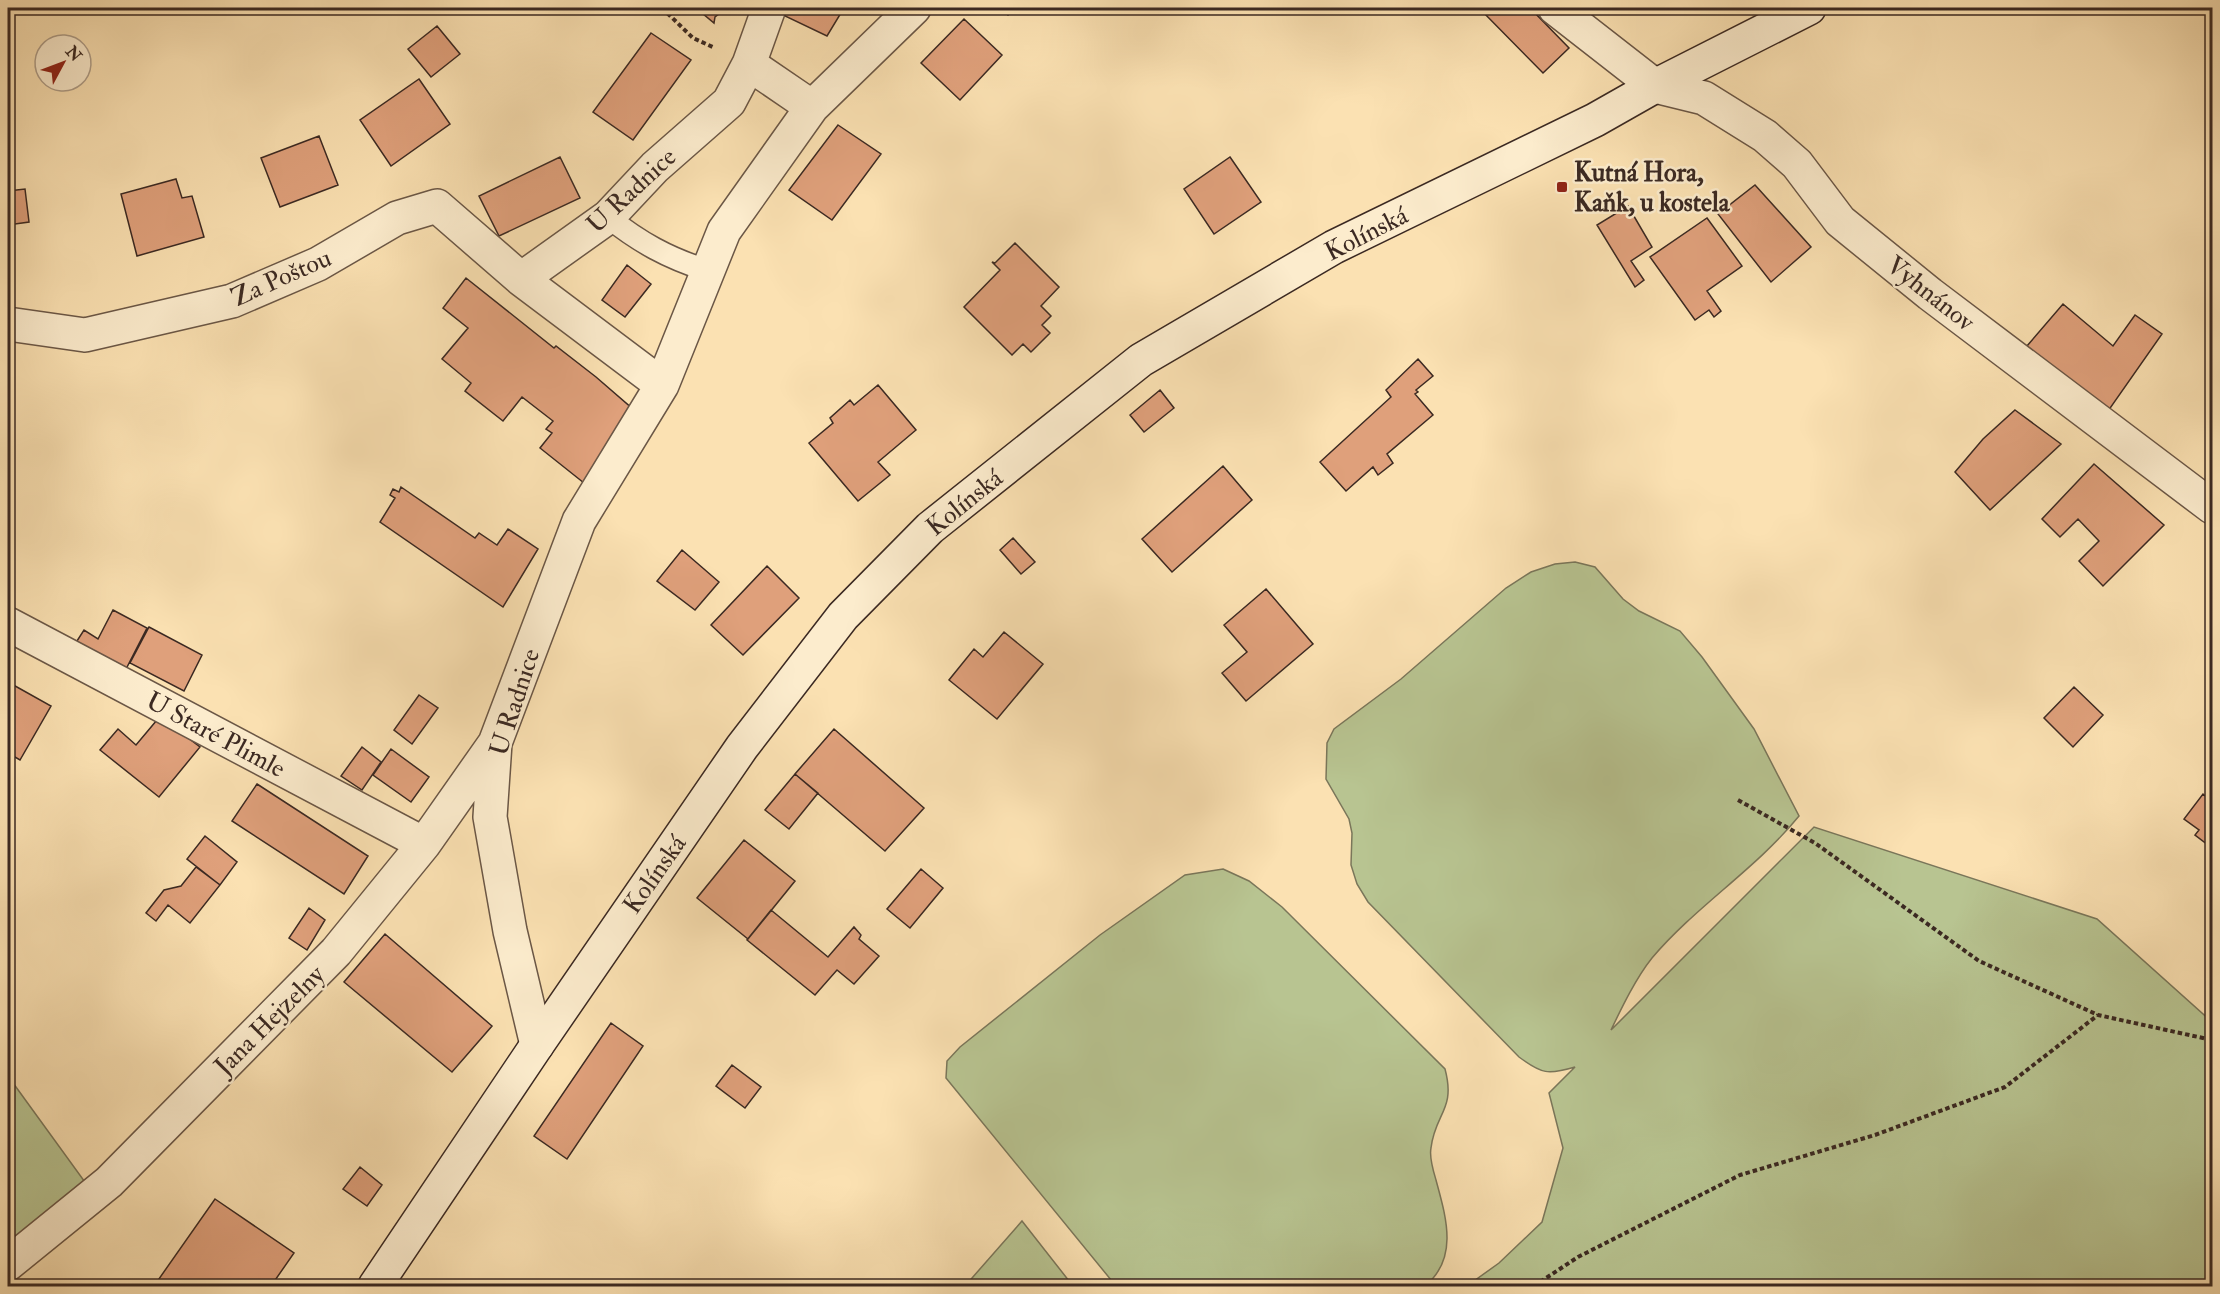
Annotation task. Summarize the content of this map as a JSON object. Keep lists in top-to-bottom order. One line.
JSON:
{"streets":{"street":["U Radnice","Kolínská","Za Poštou","Vyhnánov","U Staré Plimle","Jana Hejzelny"]},"crossings":[["U Radnice","Kolínská"],["U Radnice","Za Poštou"],["U Radnice","Jana Hejzelny"],["Kolínská","Vyhnánov"],["U Staré Plimle","Jana Hejzelny"]],"places":{"transit":["Kutná Hora, Kaňk, u kostela"]},"north":"top right"}
